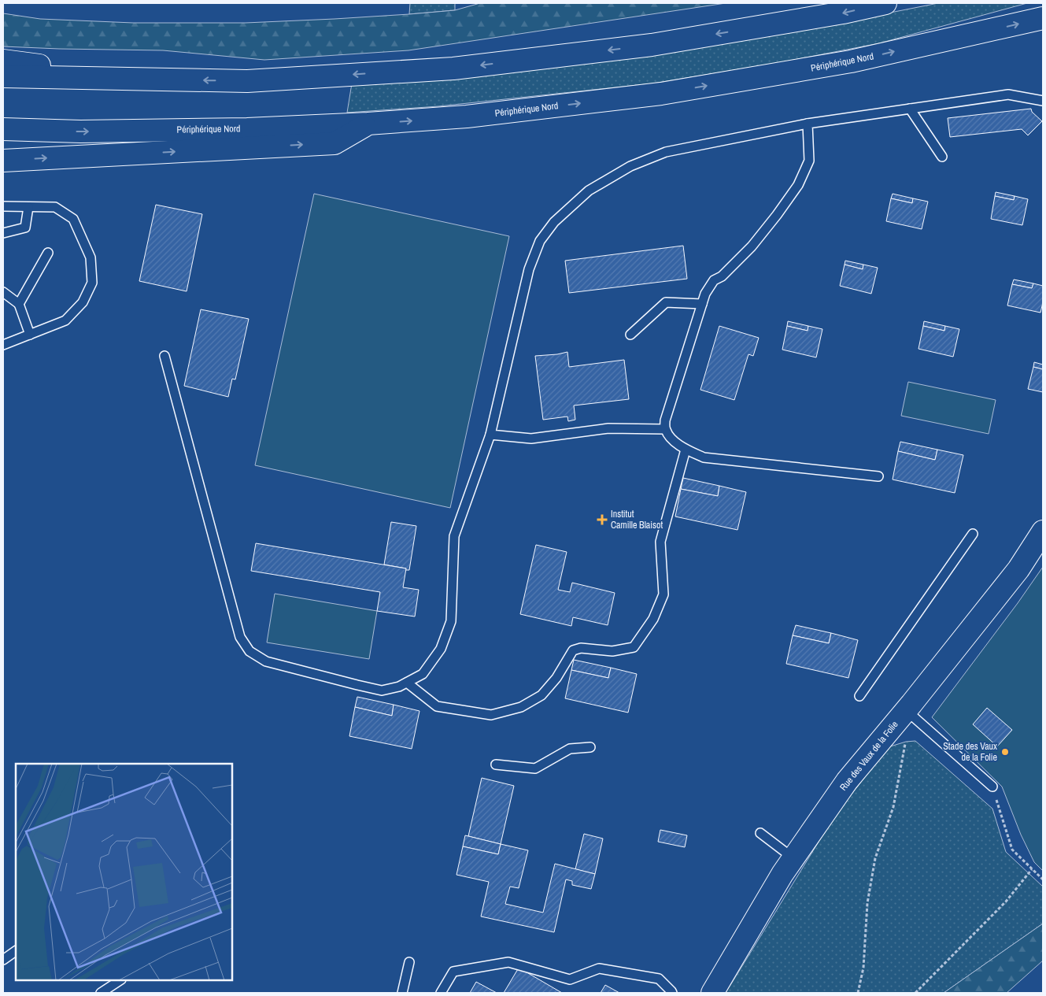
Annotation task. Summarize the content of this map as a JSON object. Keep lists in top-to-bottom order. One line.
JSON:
{"streets":{"main road":["Périphérique Nord","Rue des Vaux de la Folie"]},"places":{"health":["Institut Camille Blaisot"],"other":["Stade des Vaux de la Folie"]}}
